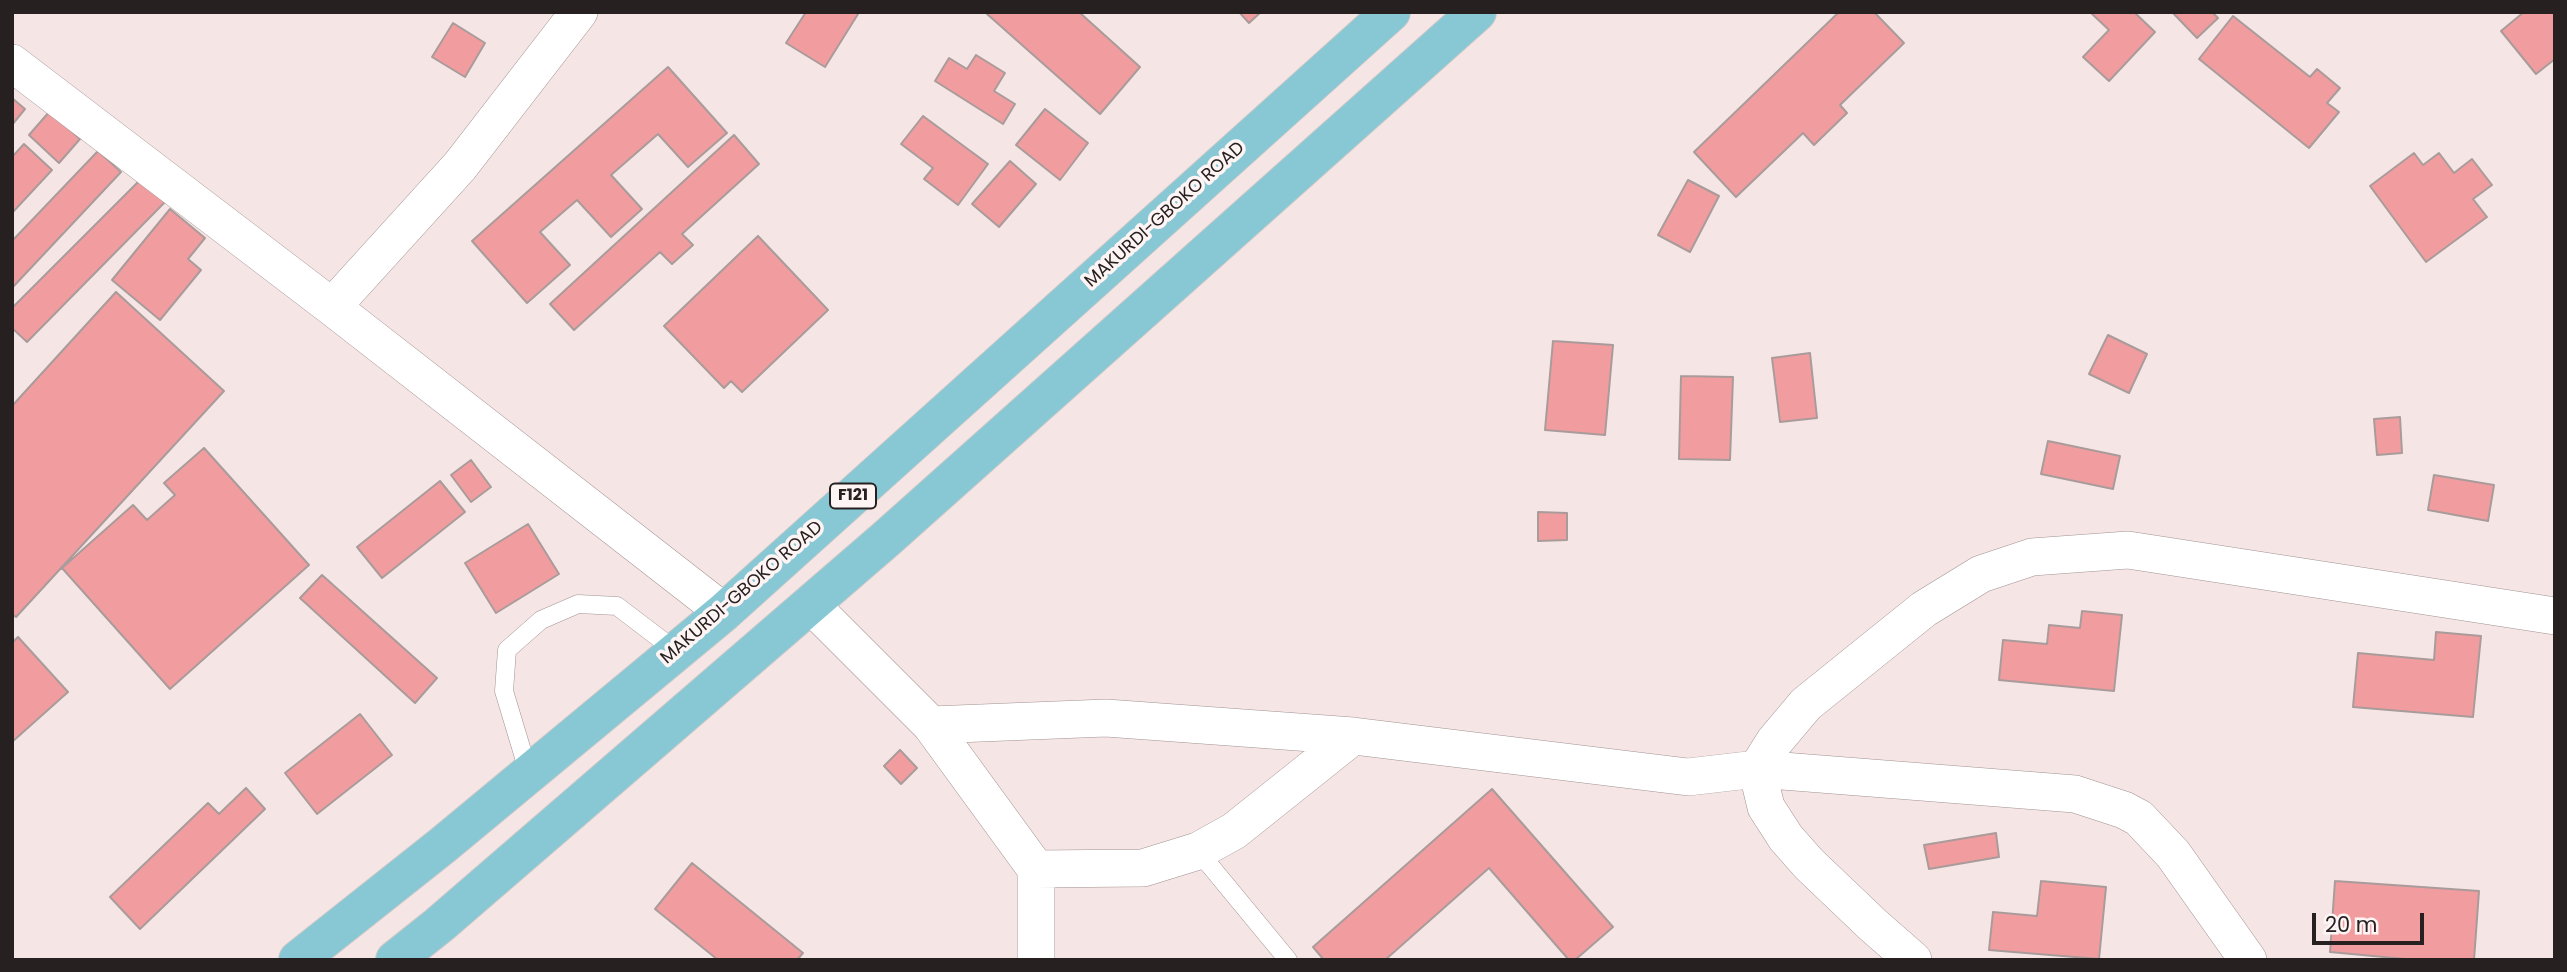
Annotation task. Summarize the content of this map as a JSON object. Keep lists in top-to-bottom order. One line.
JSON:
{"streets":{"main road":["MAKURDI-GBOKO ROAD","F121"]},"scale_bar":"20 m"}
